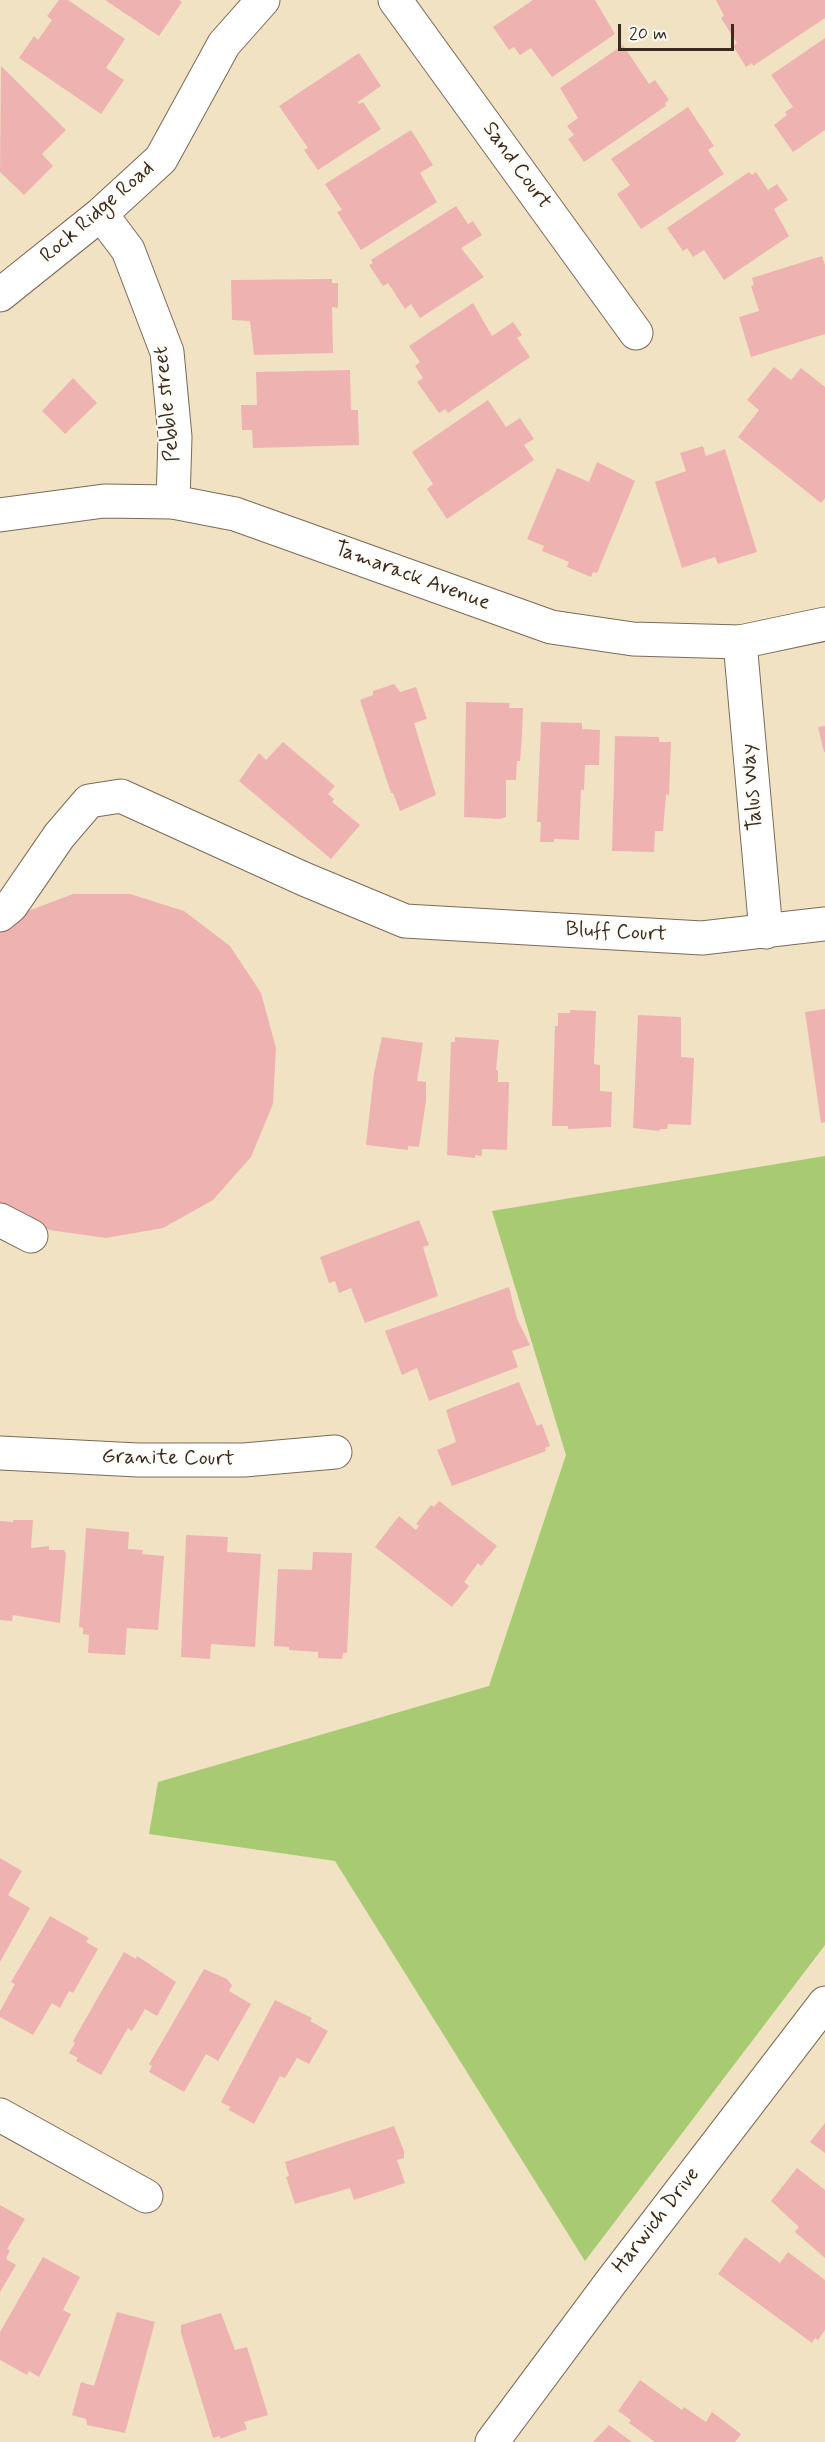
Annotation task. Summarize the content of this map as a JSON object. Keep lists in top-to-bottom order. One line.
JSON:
{"streets":{"street":["Sand Court","Rock Ridge Road","Pebble street","Tamarack Avenue","Talus Way","Bluff Court","Granite Court","Harwich Drive"]},"crossings":[["Rock Ridge Road","Pebble street"],["Pebble street","Tamarack Avenue"],["Tamarack Avenue","Talus Way"],["Talus Way","Bluff Court"]],"scale_bar":"20 m"}
